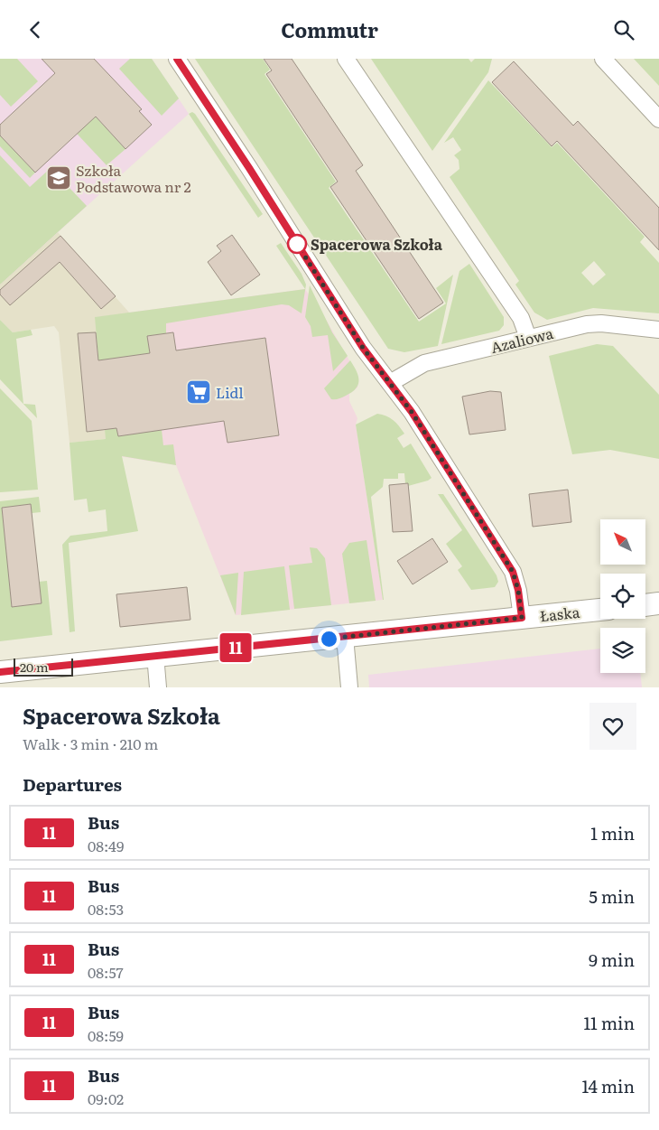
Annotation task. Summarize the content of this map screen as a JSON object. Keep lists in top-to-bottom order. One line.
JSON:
{"streets":{"street":["Azaliowa","Łaska"]},"places":{"school or university":["Szkoła Podstawowa nr 2"],"other":["Spacerowa Szkoła"],"supermarket":["Lidl"]},"lines":["bus line 11"],"scale_bar":"20 m","north":"top left","page":{"header":"Commutr","on_map":"11","scale":"20 m","heading":[["Spacerowa Szkoła","Walk · 3 min · 210 m"],"Departures"],"list":[{"mark":"11","name":"Bus","note":"08:49","value":"1 min"},{"mark":"11","name":"Bus","note":"08:53","value":"5 min"},{"mark":"11","name":"Bus","note":"08:57","value":"9 min"},{"mark":"11","name":"Bus","note":"08:59","value":"11 min"},{"mark":"11","name":"Bus","note":"09:02","value":"14 min"}]}}
